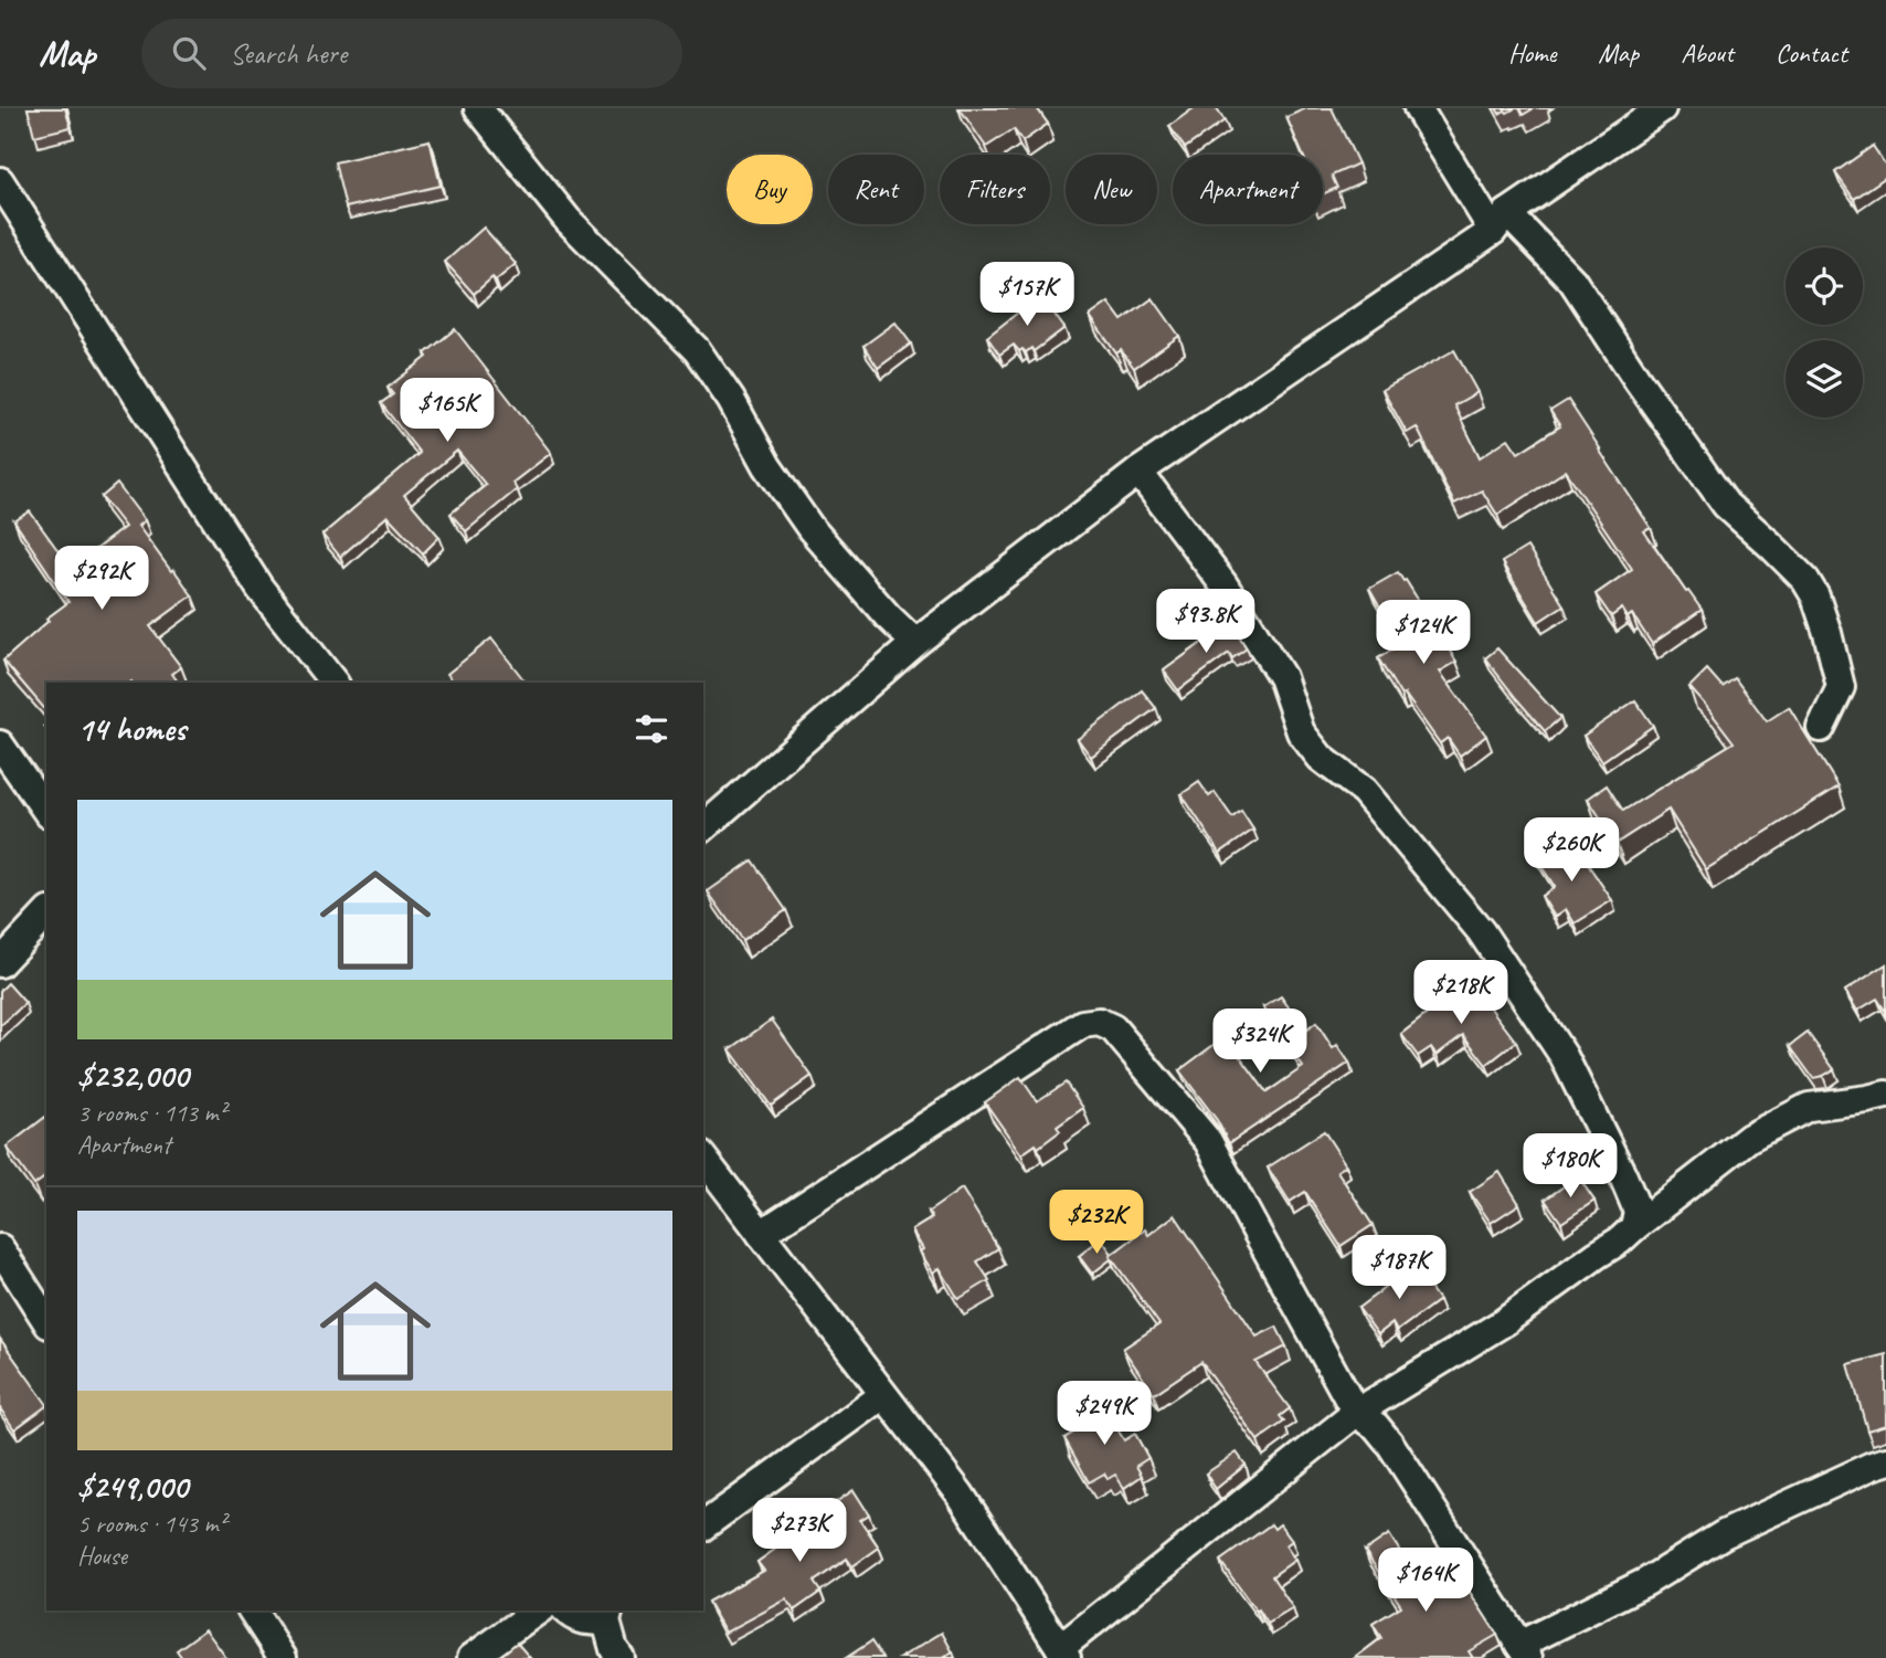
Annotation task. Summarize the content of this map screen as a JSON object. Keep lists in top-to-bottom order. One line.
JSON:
{"page":{"header":"Map","search":"Search here","nav":["Home","Map","About","Contact"],"chip":["Buy","Rent","Filters","New","Apartment"],"price":["$157K","$165K","$292K","$93.8K","$124K","$260K","$218K","$324K","$180K","$232K","$187K","$249K","$273K","$164K"],"heading":"14 homes","list":[{"name":"$232,000","note":"3 rooms · 113 m² · Apartment"},{"name":"$249,000","note":"5 rooms · 143 m² · House"}]}}
